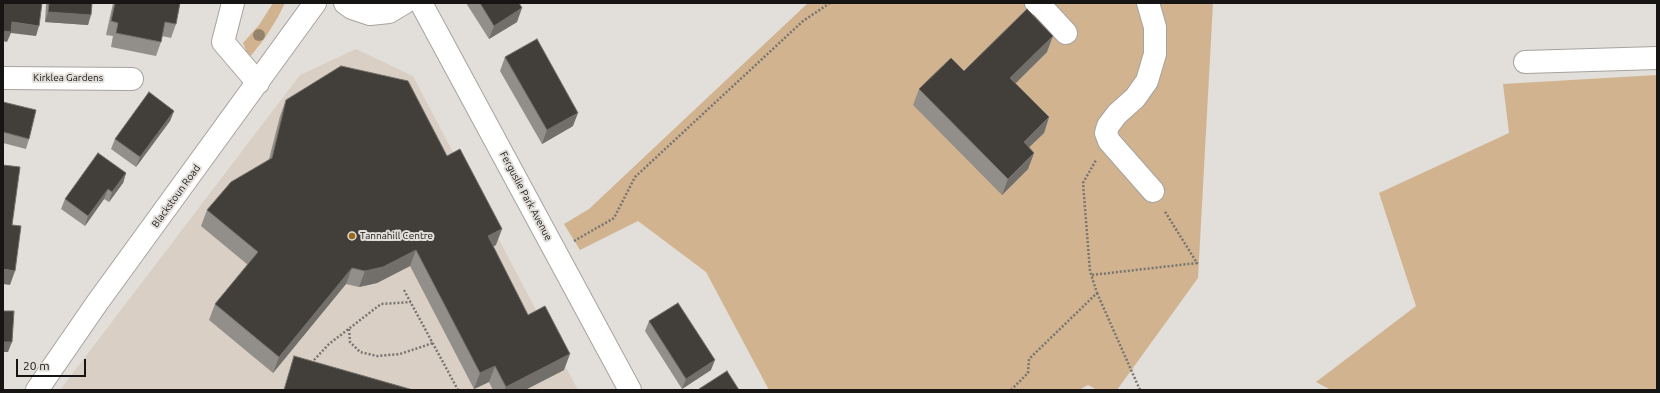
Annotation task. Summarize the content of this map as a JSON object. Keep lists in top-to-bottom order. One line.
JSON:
{"streets":{"street":["Kirklea Gardens","Blackstoun Road","Ferguslie Park Avenue"]},"places":["Tannahill Centre"],"scale_bar":"20 m"}
